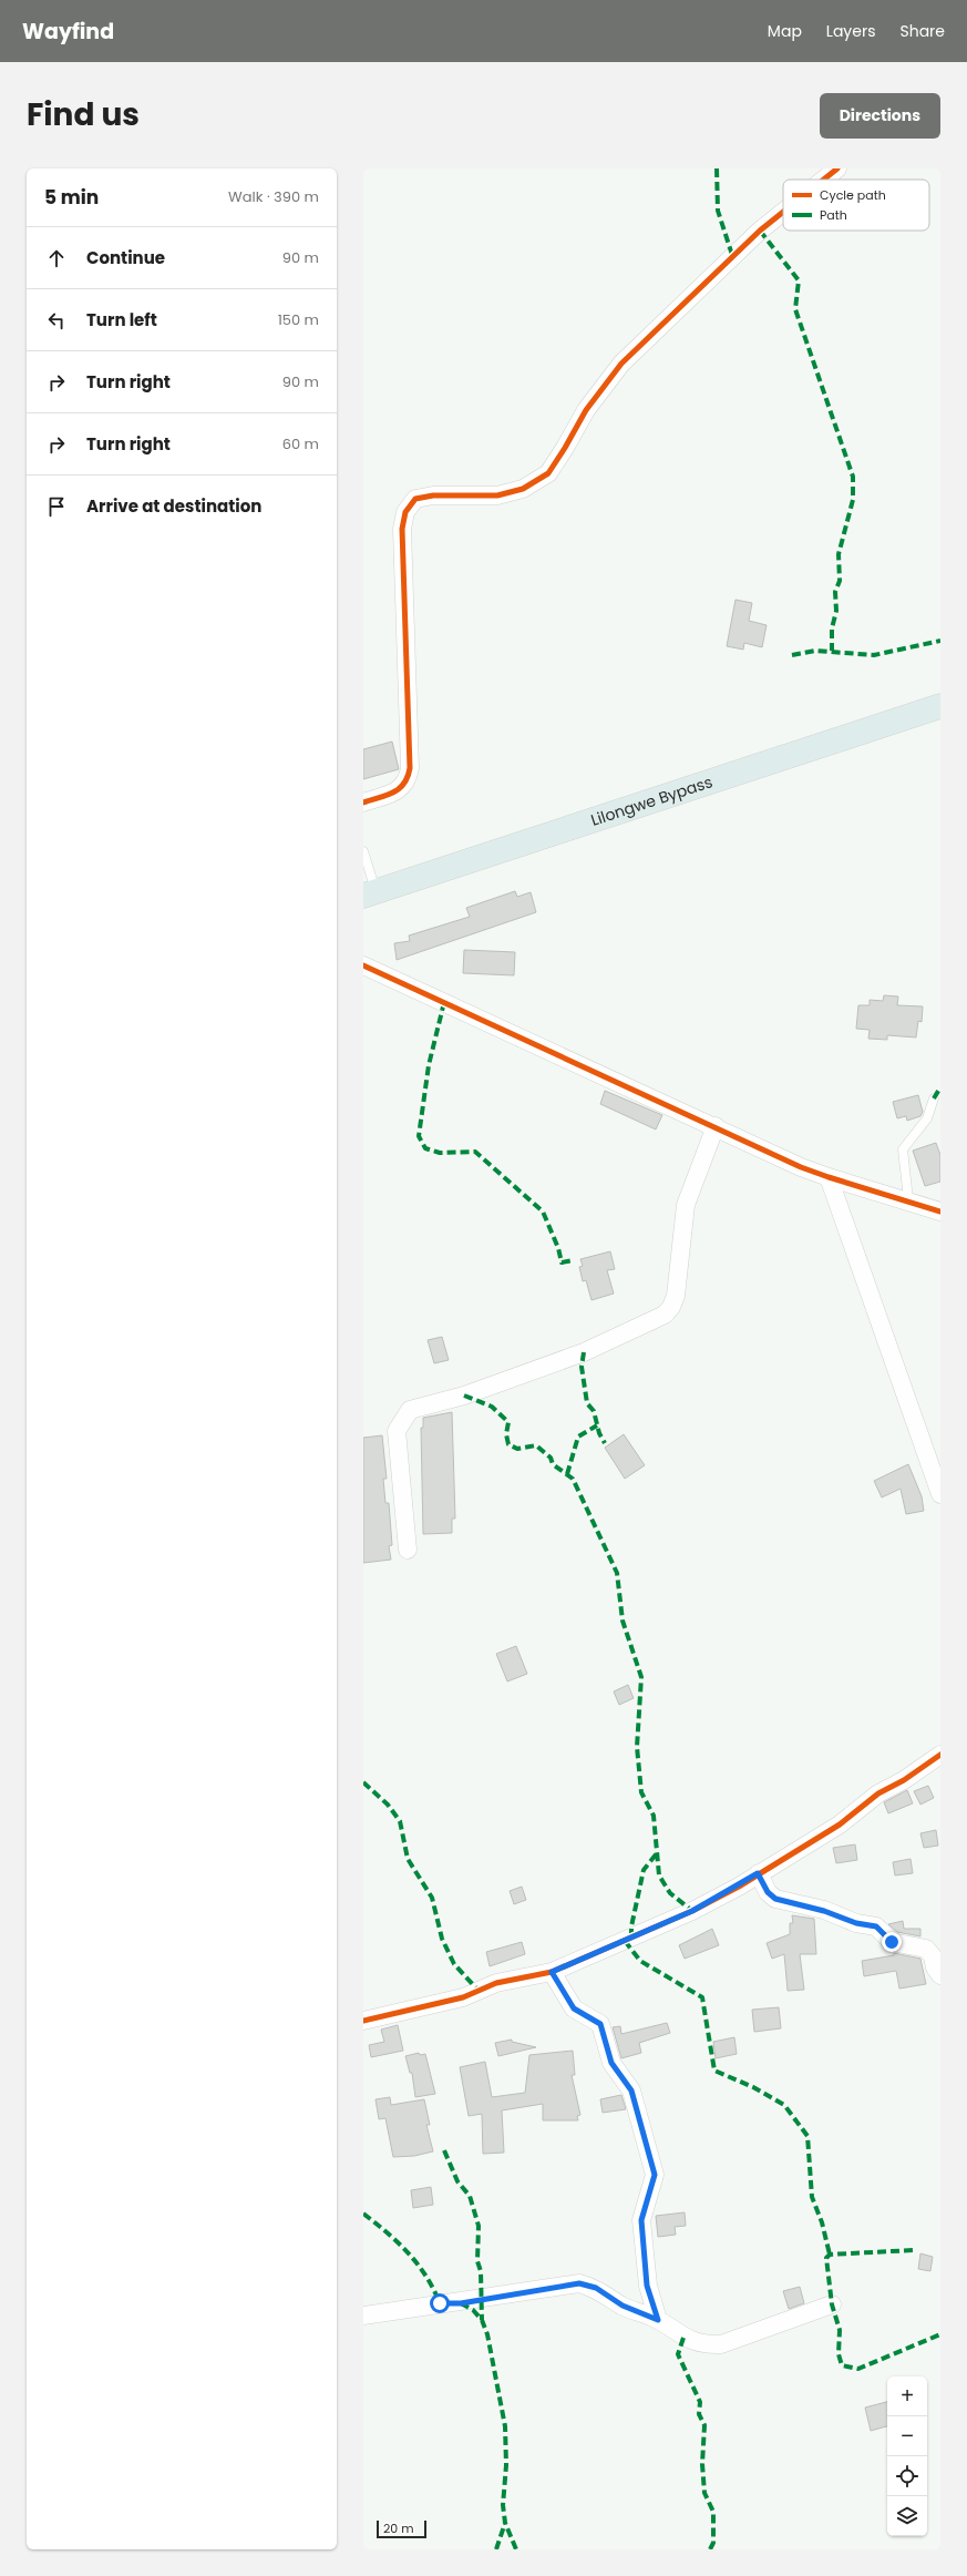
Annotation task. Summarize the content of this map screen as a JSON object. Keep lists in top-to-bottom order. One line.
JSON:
{"streets":{"main road":["Lilongwe Bypass"]},"legend":["Cycle path","Path"],"scale_bar":"20 m","page":{"header":"Wayfind","nav":["Map","Layers","Share"],"title":"Find us","buttons":"Directions","heading":["5 min","Walk · 390 m"],"list":[["Continue","90 m"],["Turn left","150 m"],["Turn right","90 m"],["Turn right","60 m"],"Arrive at destination"],"map_buttons":["+","−"],"scale":"20 m"}}
